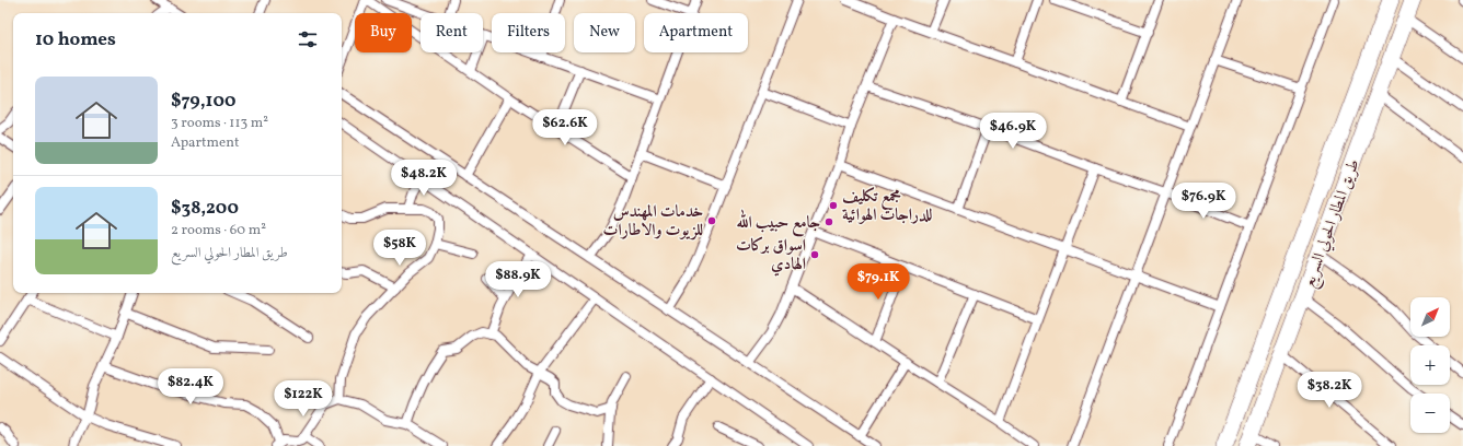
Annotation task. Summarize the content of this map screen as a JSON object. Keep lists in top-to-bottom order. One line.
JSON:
{"streets":{"highway":["طريق المطار الحولي السريع"]},"places":["مجمع تكليف للدراجات الهوائية","خدمات المهندس للزيوت والاطارات","جامع حبيب الله","اسواق بركات الهادي"],"north":"top right","page":{"chip":["Buy","Rent","Filters","New","Apartment"],"heading":"10 homes","list":[{"name":"$79,100","note":"3 rooms · 113 m² · Apartment"},{"name":"$38,200","note":"2 rooms · 60 m² · طريق المطار الحولي السريع"}],"price":["$62.6K","$46.9K","$48.2K","$76.9K","$58K","$88.9K","$79.1K","$82.4K","$38.2K","$122K"],"map_buttons":["+","−"]}}
